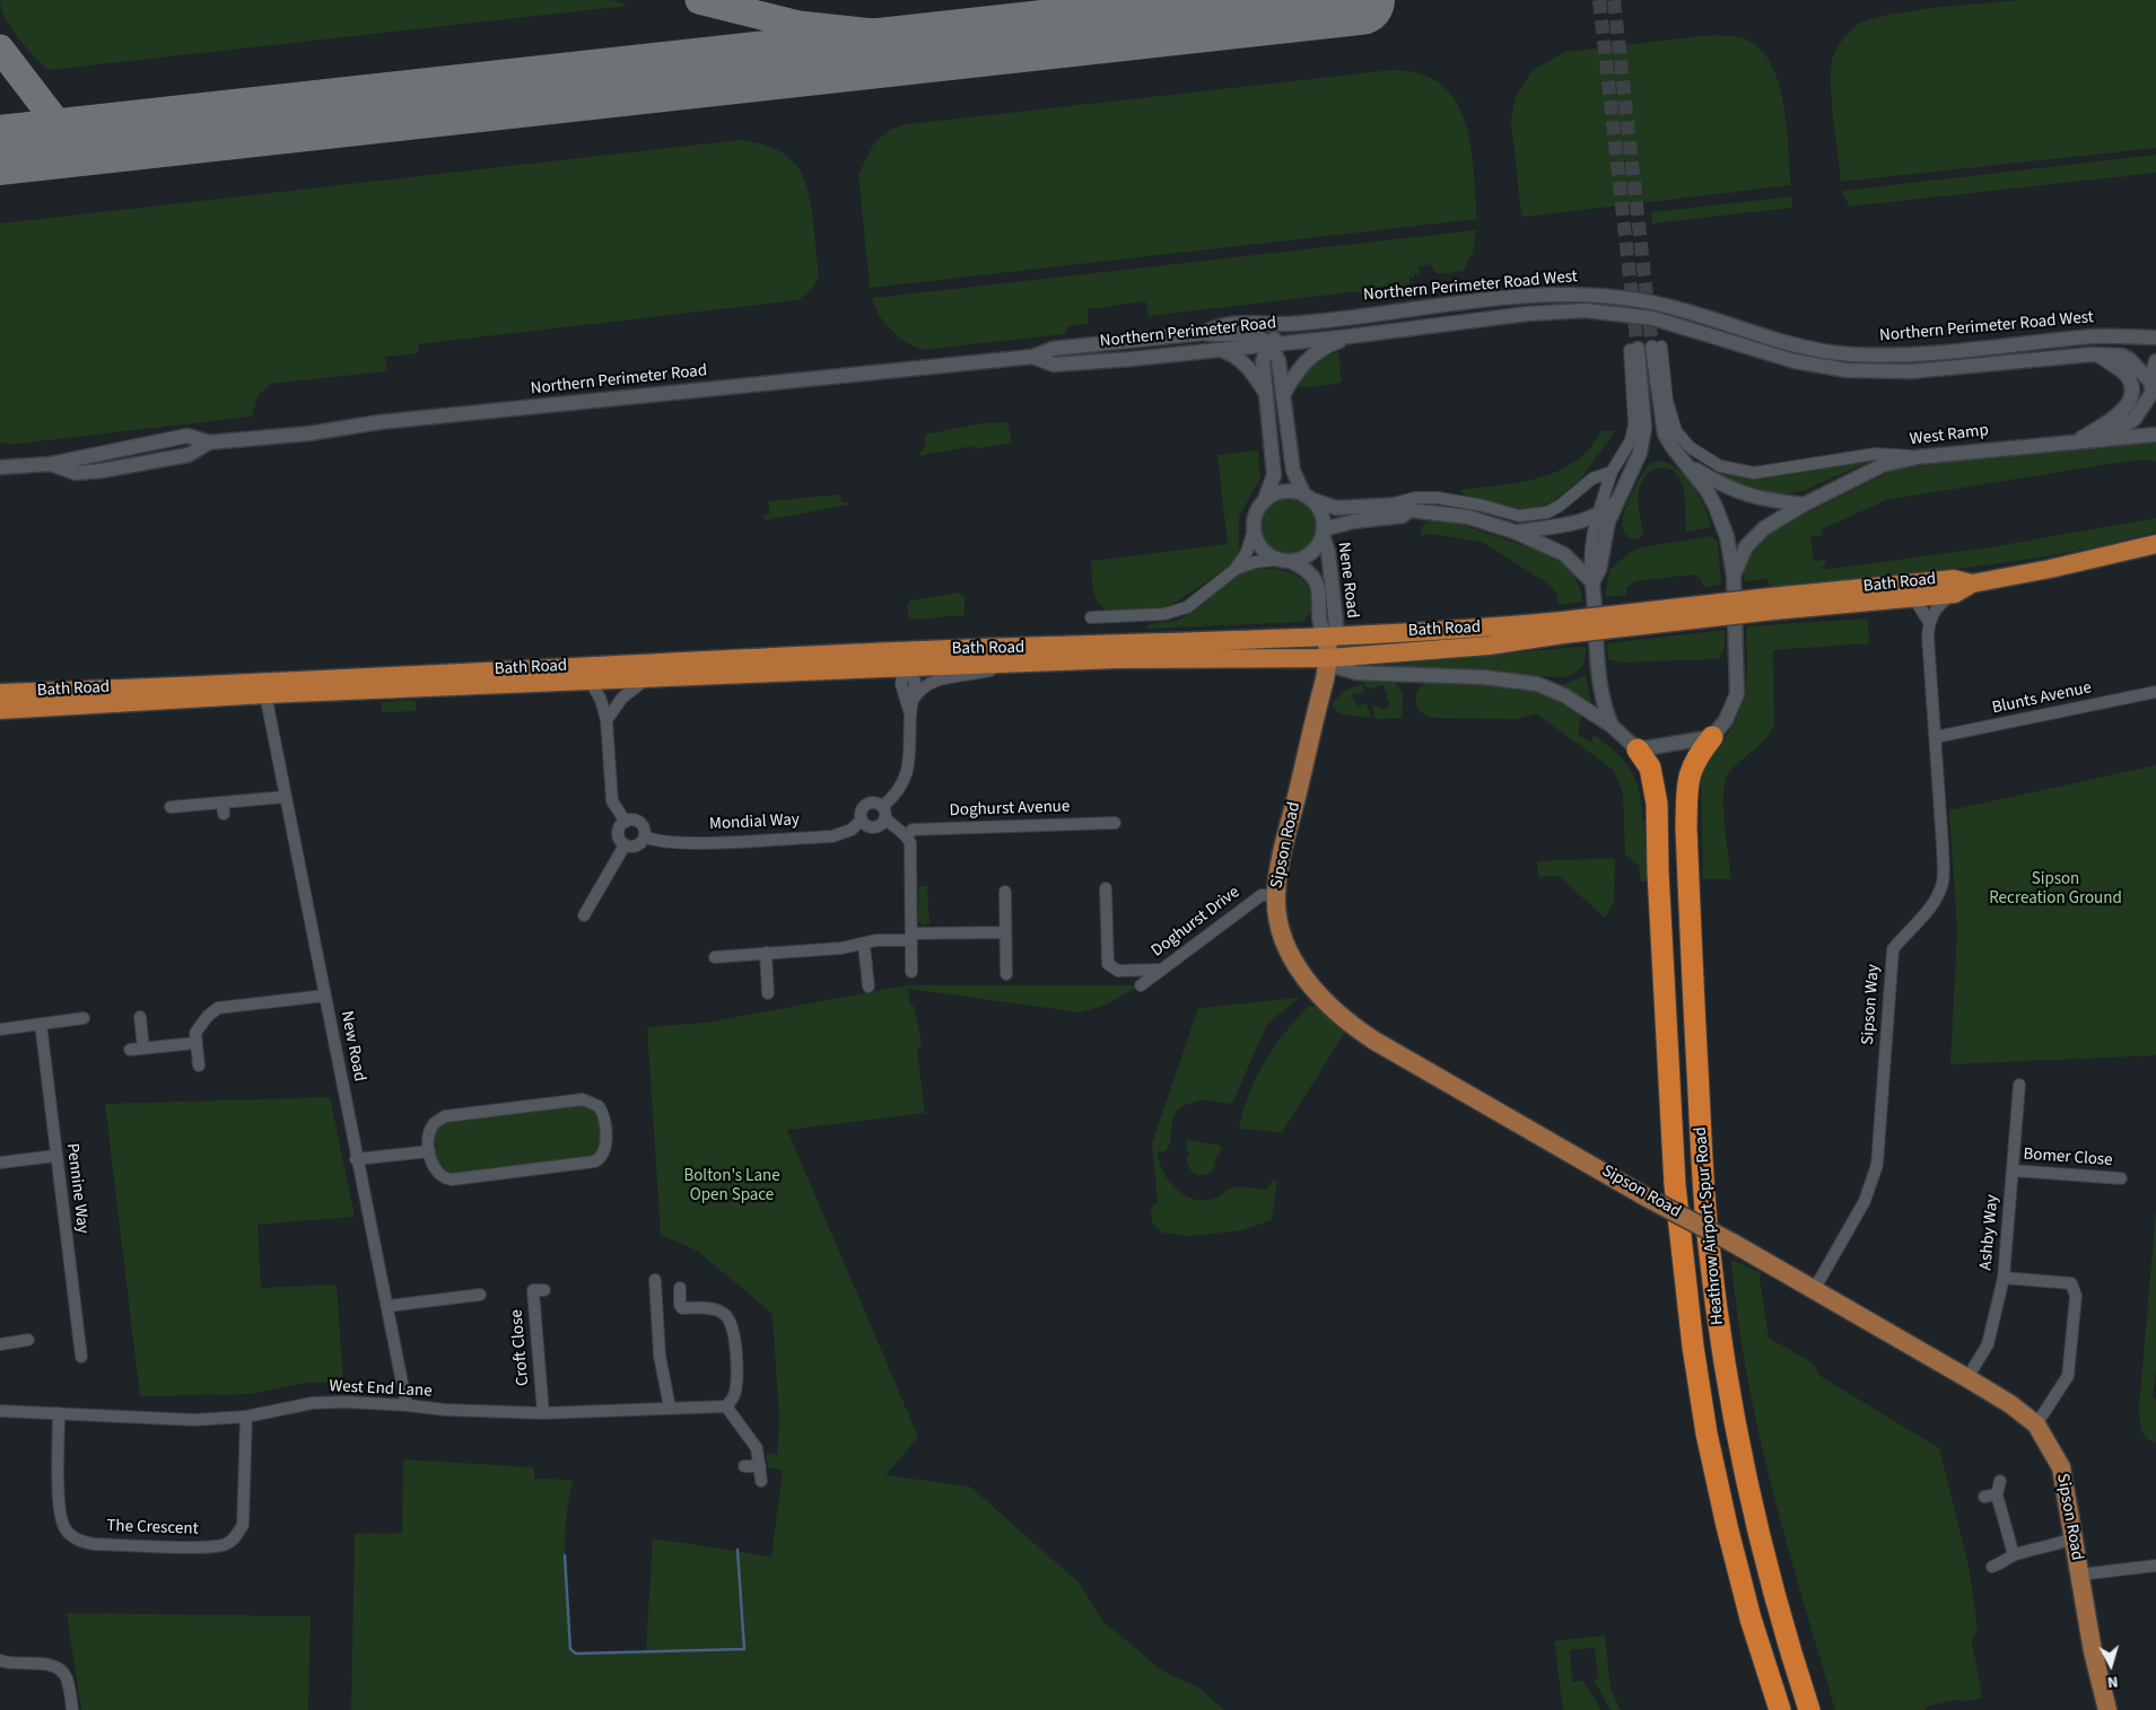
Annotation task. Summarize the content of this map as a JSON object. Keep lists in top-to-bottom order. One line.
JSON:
{"streets":{"highway":["Bath Road","Heathrow Airport Spur Road"],"main road":["Sipson Road"],"street":["Northern Perimeter Road West","Northern Perimeter Road","West Ramp","Nene Road","Blunts Avenue","Doghurst Avenue","Mondial Way","Doghurst Drive","Sipson Way","New Road","Bomer Close","Pennine Way","Ashby Way","Croft Close","West End Lane","The Crescent"]},"crossings":[["Northern Perimeter Road West","Northern Perimeter Road"],["Nene Road","Bath Road"],["Nene Road","Sipson Road"],["Bath Road","Sipson Road"],["Bath Road","New Road"],["Blunts Avenue","Sipson Way"],["Sipson Road","Doghurst Drive"],["Sipson Road","Sipson Way"],["Sipson Road","Ashby Way"],["New Road","West End Lane"],["Bomer Close","Ashby Way"],["Croft Close","West End Lane"],["West End Lane","The Crescent"]],"parks":["Sipson Recreation Ground","Bolton's Lane Open Space"],"north":"bottom"}
